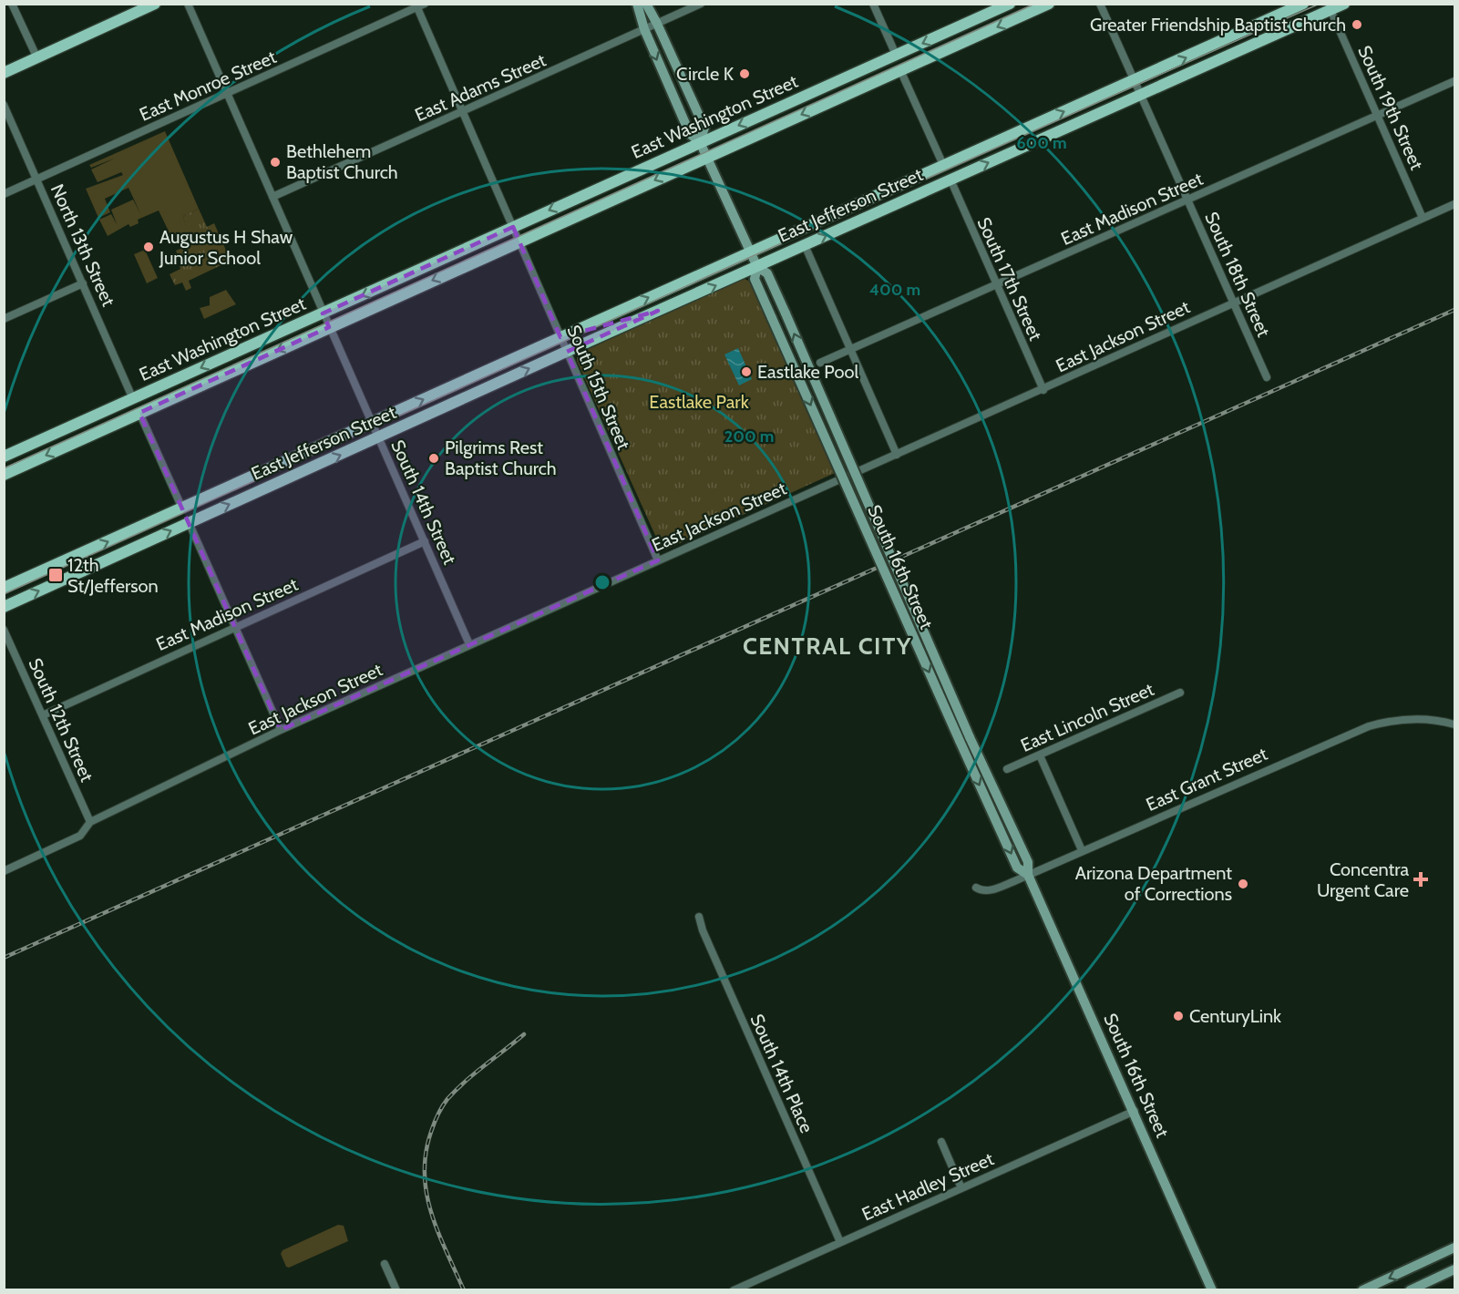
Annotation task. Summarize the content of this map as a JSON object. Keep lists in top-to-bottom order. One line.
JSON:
{"streets":{"main road":["East Washington Street","East Jefferson Street","South 16th Street"],"street":["East Monroe Street","East Adams Street","South 19th Street","East Madison Street","North 13th Street","South 18th Street","South 17th Street","East Jackson Street","South 15th Street","South 14th Street","East Lincoln Street","South 12th Street","East Grant Street","South 14th Place","East Hadley Street"]},"crossings":[["East Monroe Street","North 13th Street"],["East Monroe Street","South 15th Street"],["East Monroe Street","South 14th Street"],["East Adams Street","South 15th Street"],["East Adams Street","South 14th Street"],["South 19th Street","East Jefferson Street"],["South 19th Street","East Madison Street"],["South 19th Street","East Jackson Street"],["East Washington Street","North 13th Street"],["East Washington Street","South 15th Street"],["East Washington Street","South 14th Street"],["East Washington Street","South 16th Street"],["East Jefferson Street","South 18th Street"],["East Jefferson Street","South 17th Street"],["East Jefferson Street","South 15th Street"],["East Jefferson Street","South 14th Street"],["East Jefferson Street","South 16th Street"],["East Madison Street","South 18th Street"],["East Madison Street","South 17th Street"],["East Madison Street","South 14th Street"],["East Madison Street","South 12th Street"],["South 18th Street","East Jackson Street"],["South 17th Street","East Jackson Street"],["East Jackson Street","South 15th Street"],["East Jackson Street","South 14th Street"],["East Jackson Street","South 12th Street"],["South 16th Street","East Grant Street"],["South 16th Street","East Hadley Street"],["South 14th Place","East Hadley Street"]],"one_way":["East Washington Street"],"districts":["CENTRAL CITY"],"parks":["Eastlake Park"],"places":{"other":["Greater Friendship Baptist Church","Circle K","Bethlehem Baptist Church","Augustus H Shaw Junior School","Eastlake Pool","Pilgrims Rest Baptist Church","Arizona Department of Corrections","CenturyLink"],"transit":["12th St/Jefferson"],"health":["Concentra Urgent Care"]},"rings":["600 m","400 m","200 m"]}
